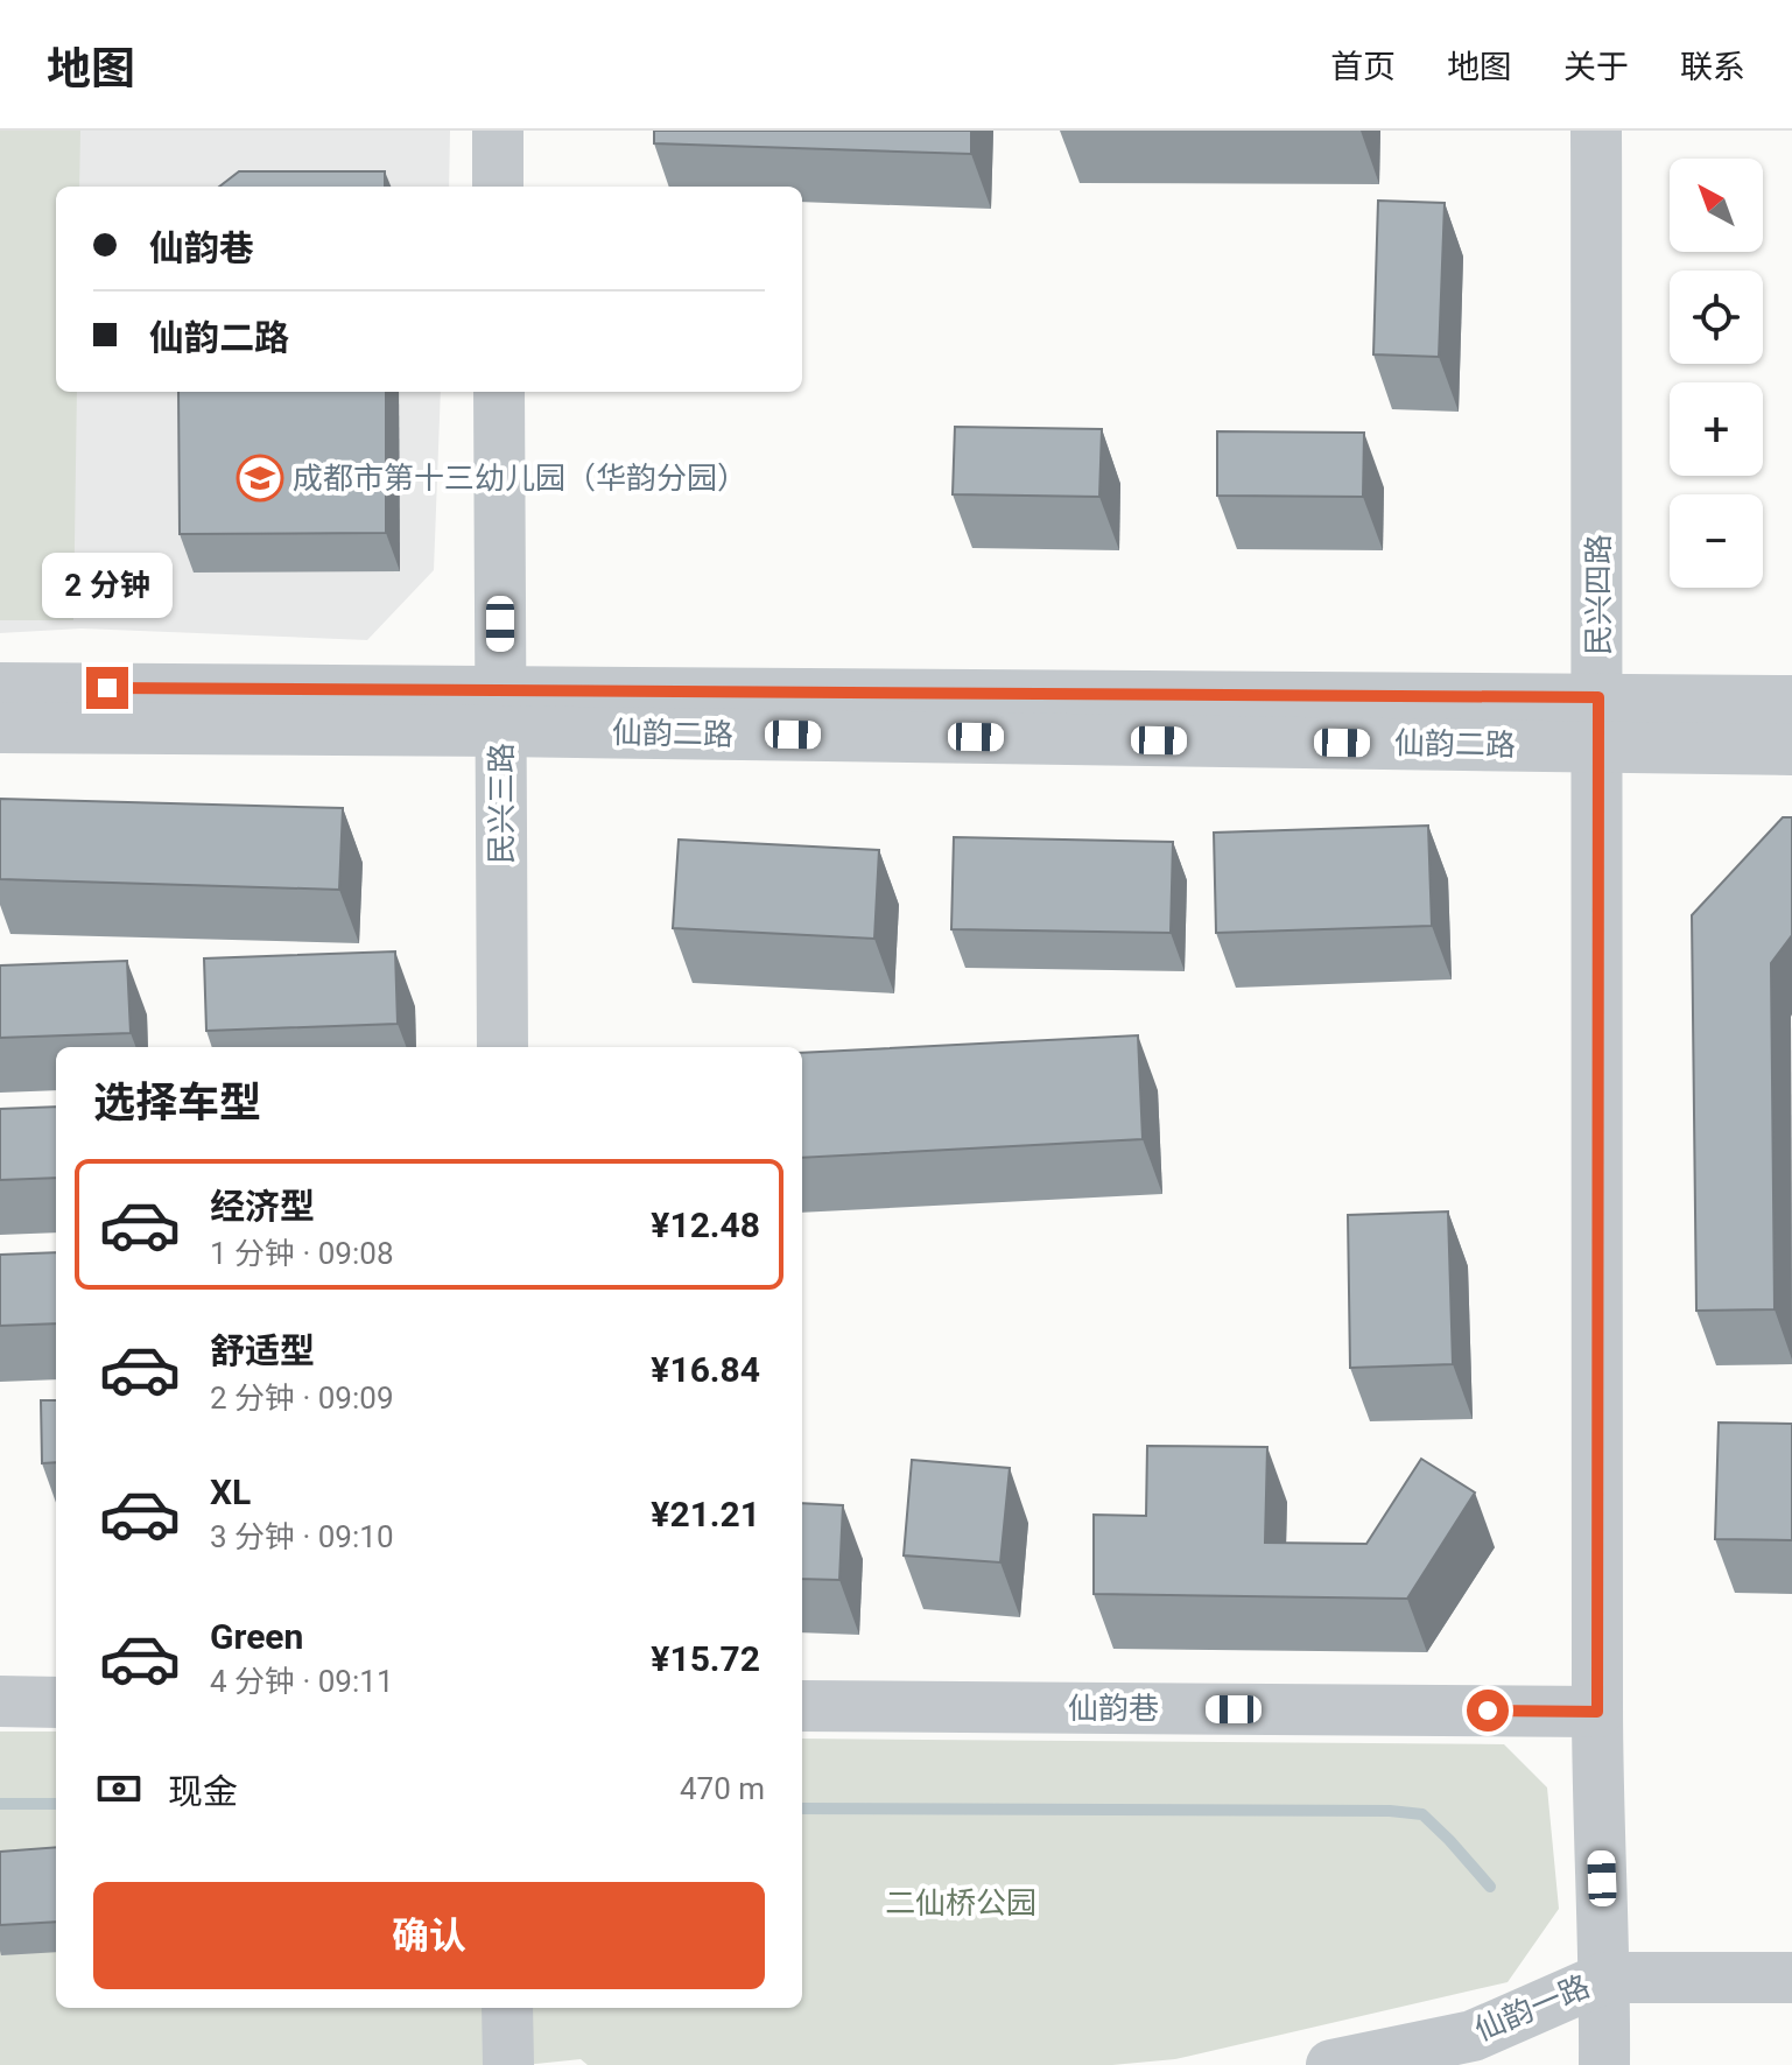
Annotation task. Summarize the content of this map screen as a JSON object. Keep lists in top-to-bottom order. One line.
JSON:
{"streets":{"street":["民兴四路","仙韵二路","民兴三路","仙韵巷","仙韵一路"]},"crossings":[["民兴四路","仙韵二路"],["民兴四路","仙韵巷"],["民兴四路","仙韵一路"],["仙韵二路","民兴三路"]],"parks":["二仙桥公园"],"places":{"school or university":["成都市第十三幼儿园（华韵分园）"]},"north":"top left","page":{"header":"地图","nav":["首页","地图","关于","联系"],"map_buttons":["+","−"],"banner":["仙韵巷","仙韵二路"],"bubble":"2 分钟","heading":"选择车型","list":[{"name":"经济型","note":"1 分钟 · 09:08","value":"¥12.48"},{"name":"舒适型","note":"2 分钟 · 09:09","value":"¥16.84"},{"name":"XL","note":"3 分钟 · 09:10","value":"¥21.21"},{"name":"Green","note":"4 分钟 · 09:11","value":"¥15.72"}],"pay":["现金","470 m"],"buttons":"确认"}}
